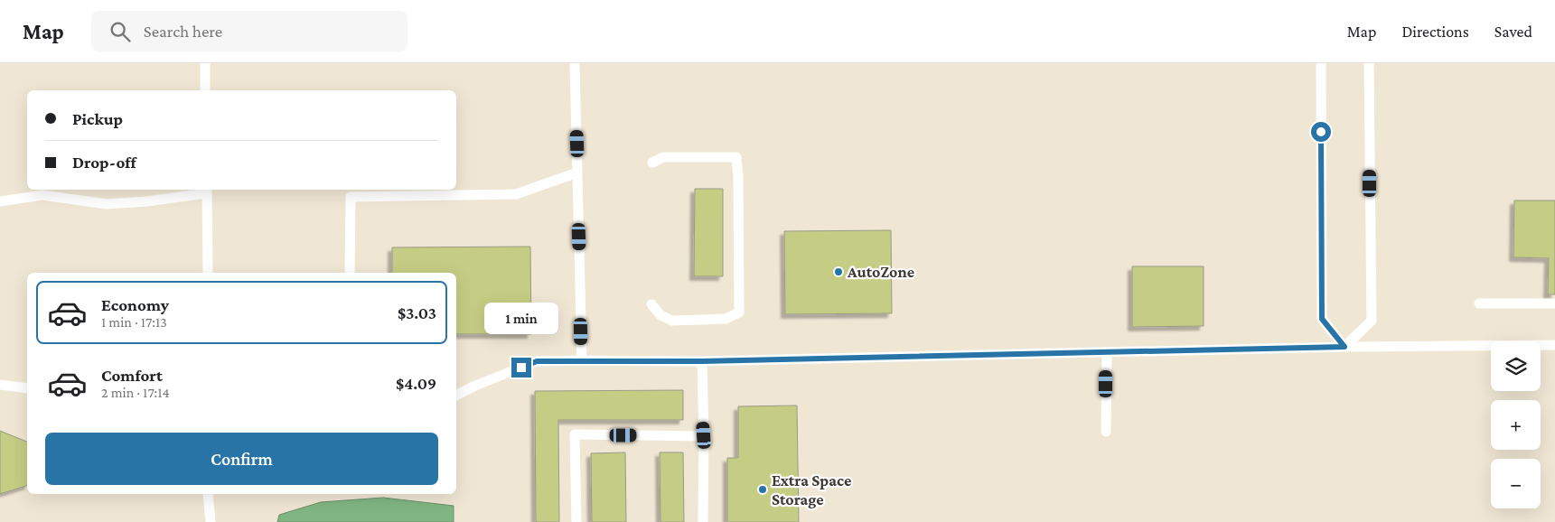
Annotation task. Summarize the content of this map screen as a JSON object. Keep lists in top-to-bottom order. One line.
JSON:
{"places":["AutoZone","Extra Space Storage"],"page":{"header":"Map","search":"Search here","nav":["Map","Directions","Saved"],"banner":["Pickup","Drop-off"],"list":[{"name":"Economy","note":"1 min · 17:13","value":"$3.03"},{"name":"Comfort","note":"2 min · 17:14","value":"$4.09"}],"bubble":"1 min","map_buttons":["+","−"],"buttons":"Confirm"}}
